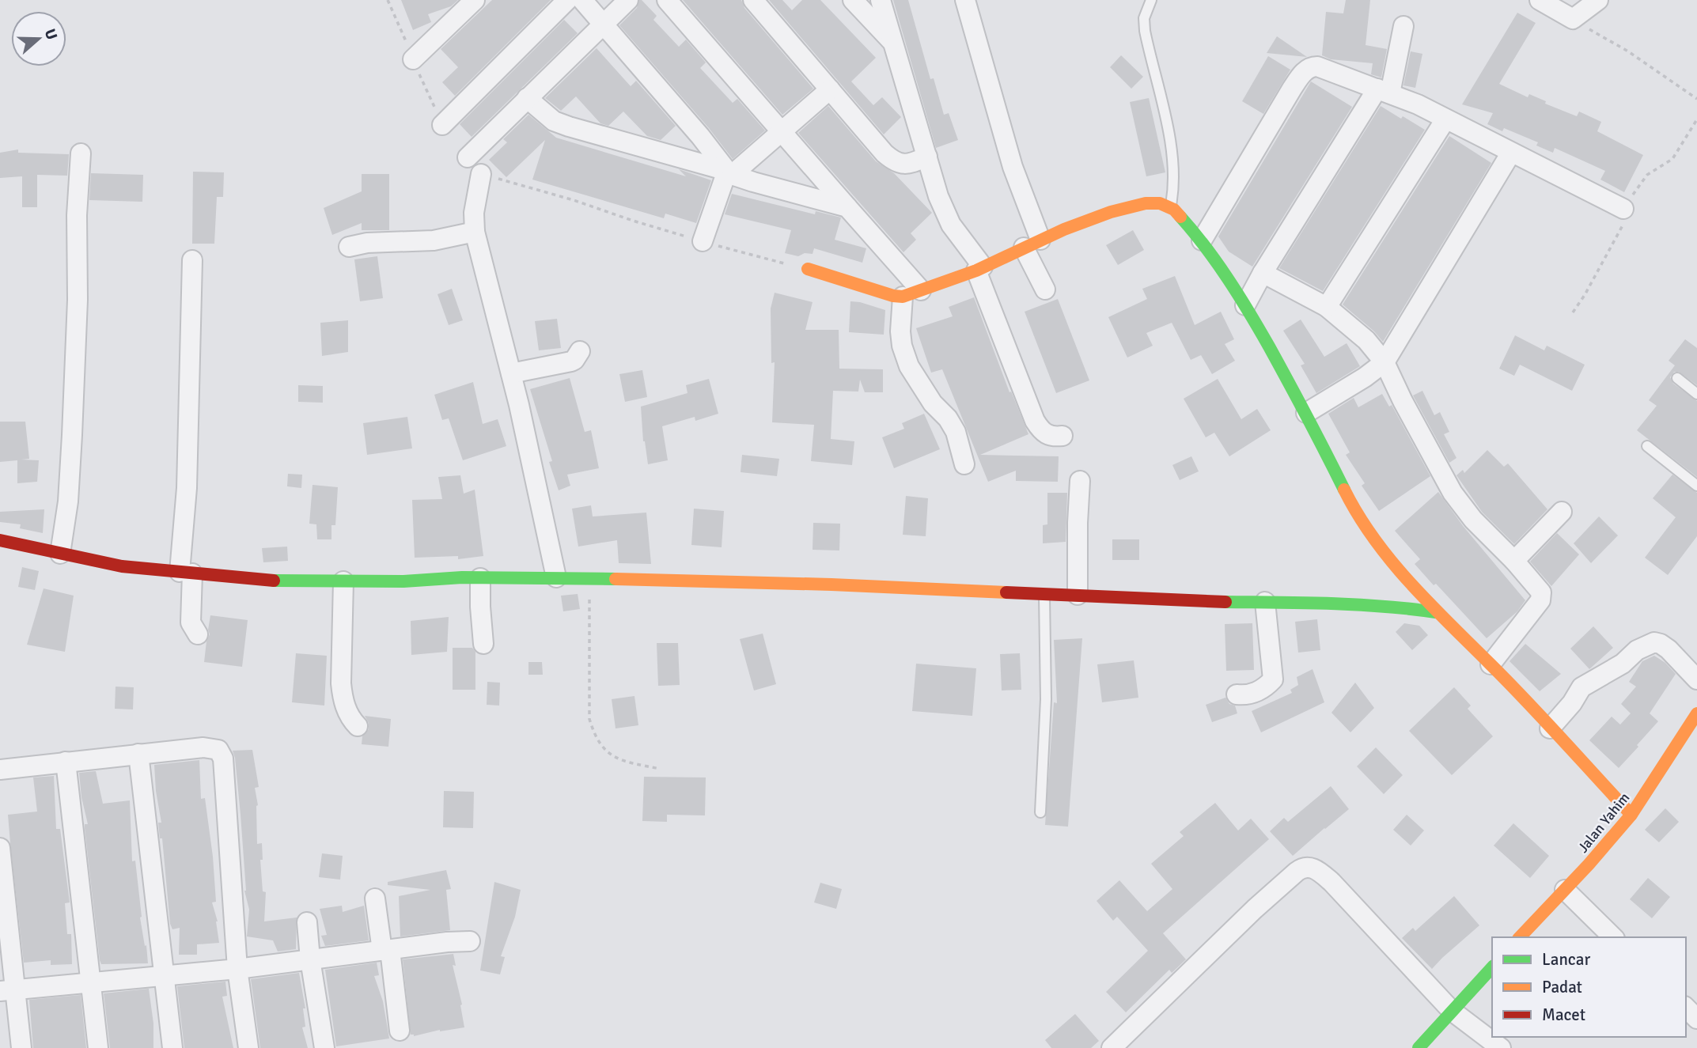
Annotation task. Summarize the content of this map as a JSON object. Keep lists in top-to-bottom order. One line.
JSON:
{"streets":{"street":["Jalan Yahim"]},"legend":["Lancar","Padat","Macet"],"north":"right"}
